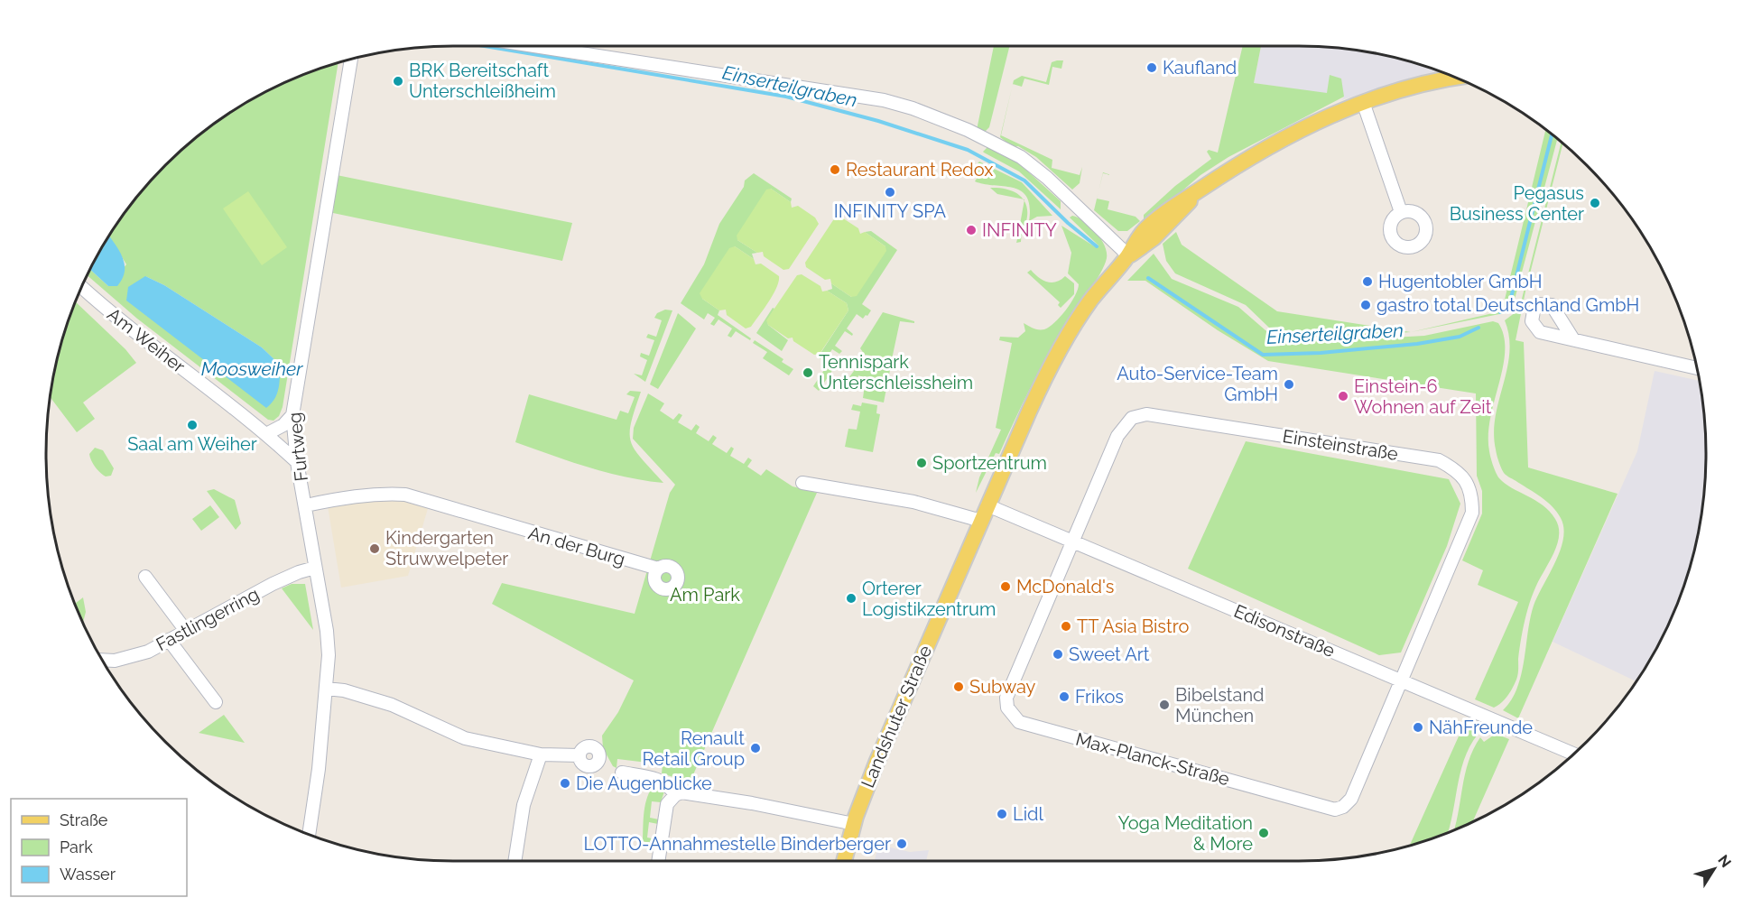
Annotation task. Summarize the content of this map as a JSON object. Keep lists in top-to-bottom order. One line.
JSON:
{"streets":{"main road":["Landshuter Straße"],"street":["Am Weiher","Einsteinstraße","Furtweg","An der Burg","Fastlingerring","Edisonstraße","Max-Planck-Straße"]},"crossings":[["Am Weiher","Furtweg"],["Einsteinstraße","Edisonstraße"],["Einsteinstraße","Max-Planck-Straße"],["Furtweg","An der Burg"],["Furtweg","Fastlingerring"],["Edisonstraße","Landshuter Straße"],["Edisonstraße","Max-Planck-Straße"]],"water":["Einserteilgraben","Moosweiher"],"parks":["Am Park"],"places":["Kaufland","BRK Bereitschaft Unterschleißheim","Restaurant Redox","INFINITY SPA","Pegasus Business Center","INFINITY","Hugentobler GmbH","gastro total Deutschland GmbH","Tennispark Unterschleissheim","Auto-Service-Team GmbH","Einstein-6 Wohnen auf Zeit","Saal am Weiher","Sportzentrum","Kindergarten Struwwelpeter","McDonald's","Orterer Logistikzentrum","TT Asia Bistro","Sweet Art","Subway","Frikos","Bibelstand München","NähFreunde","Renault Retail Group","Die Augenblicke","Lidl","Yoga Meditation & More","LOTTO-Annahmestelle Binderberger"],"legend":["Straße","Park","Wasser"],"north":"top right"}
